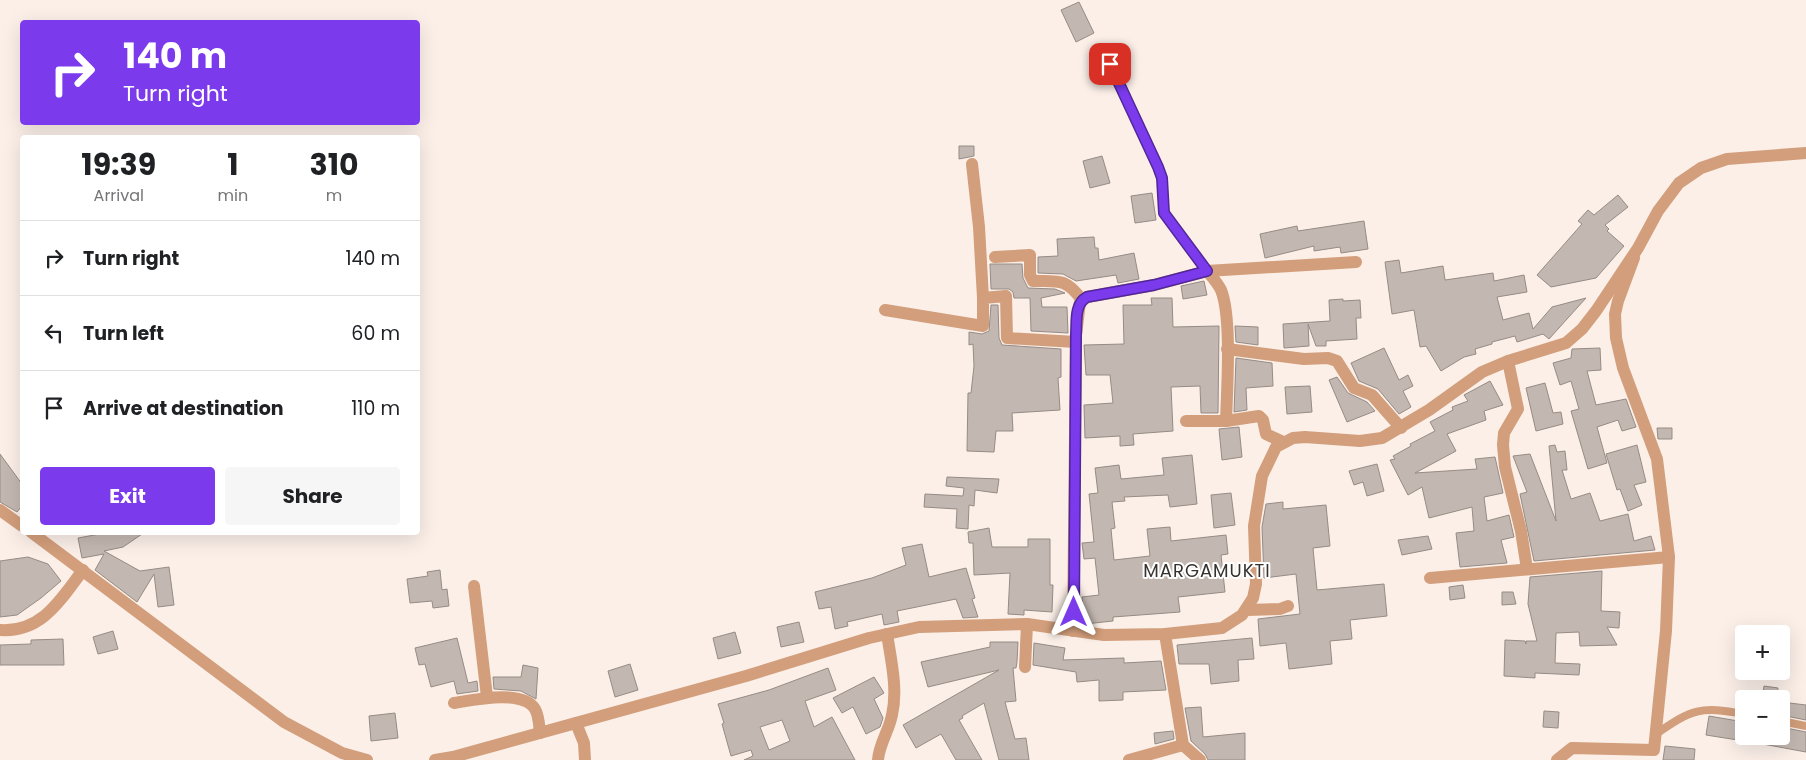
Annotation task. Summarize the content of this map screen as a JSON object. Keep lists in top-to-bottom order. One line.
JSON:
{"districts":["MARGAMUKTI"],"page":{"turn":["140 m","Turn right"],"eta":["19:39","Arrival","1","min","310","m"],"list":[{"name":"Turn right","value":"140 m"},{"name":"Turn left","value":"60 m"},{"name":"Arrive at destination","value":"110 m"}],"buttons":["Exit","Share"],"map_buttons":["+","−"]}}
